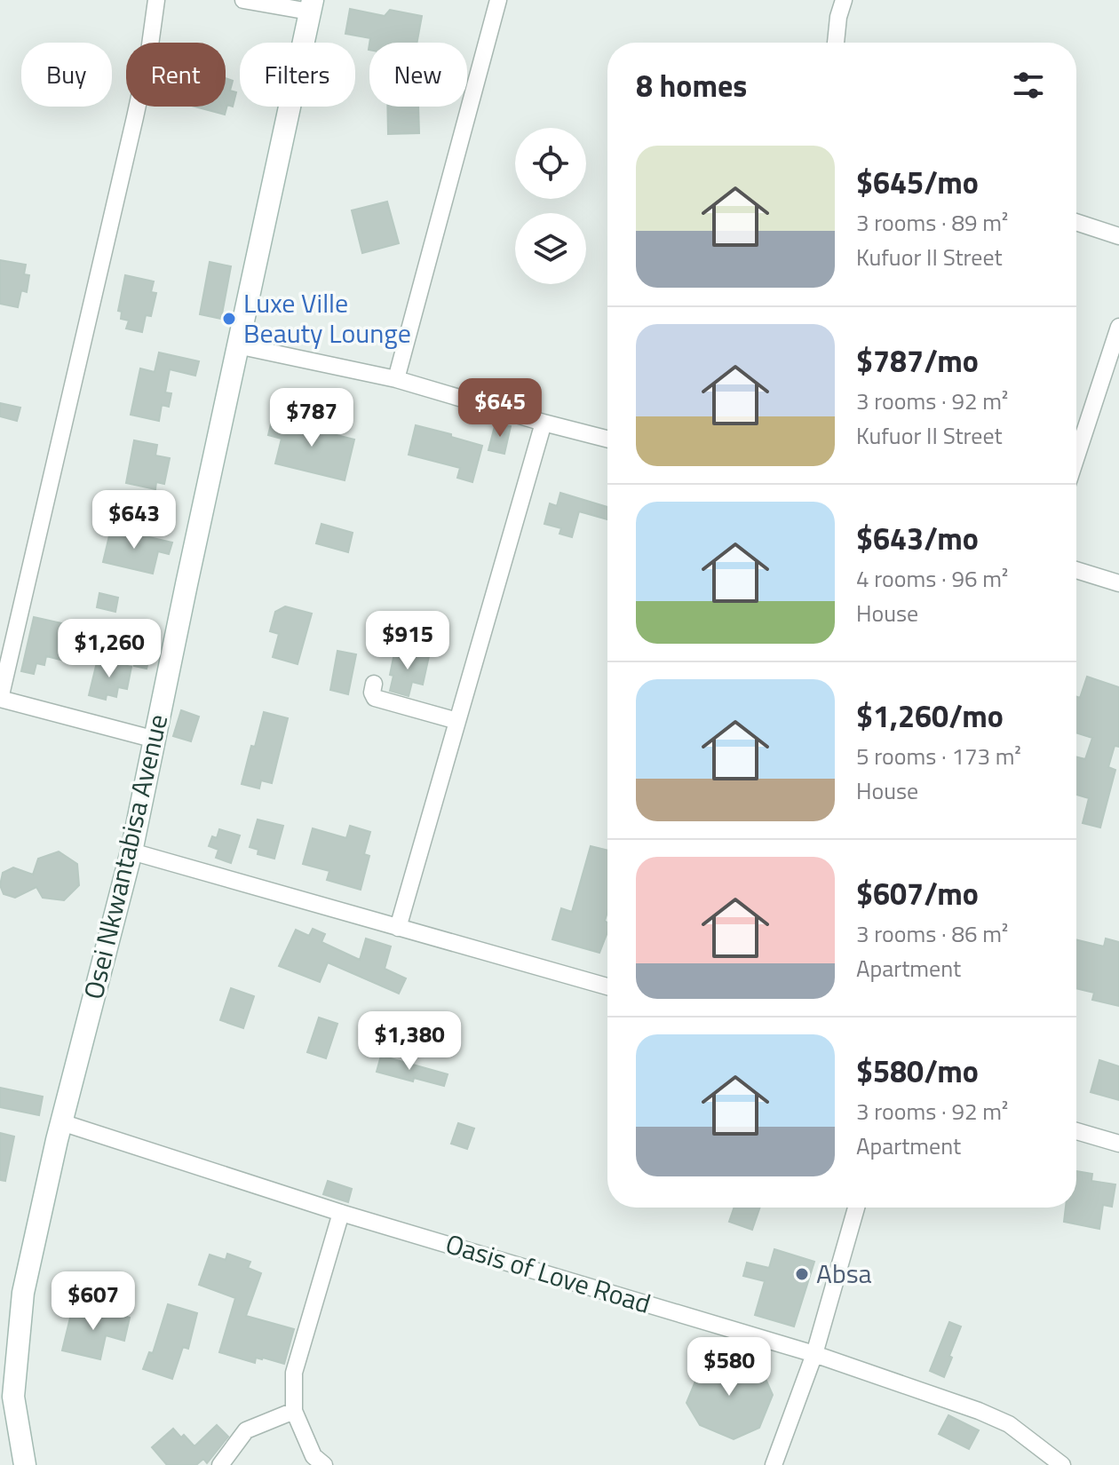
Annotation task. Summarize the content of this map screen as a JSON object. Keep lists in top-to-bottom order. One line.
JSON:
{"streets":{"street":["Osei Nkwantabisa Avenue","Oasis of Love Road"]},"crossings":[["Osei Nkwantabisa Avenue","Oasis of Love Road"]],"places":["Luxe Ville Beauty Lounge","Absa"],"page":{"chip":["Buy","Rent","Filters","New"],"heading":"8 homes","list":[{"name":"$645/mo","note":"3 rooms · 89 m² · Kufuor II Street"},{"name":"$787/mo","note":"3 rooms · 92 m² · Kufuor II Street"},{"name":"$643/mo","note":"4 rooms · 96 m² · House"},{"name":"$1,260/mo","note":"5 rooms · 173 m² · House"},{"name":"$607/mo","note":"3 rooms · 86 m² · Apartment"},{"name":"$580/mo","note":"3 rooms · 92 m² · Apartment"}],"price":["$645","$787","$643","$915","$1,260","$1,380","$607","$580"]}}
